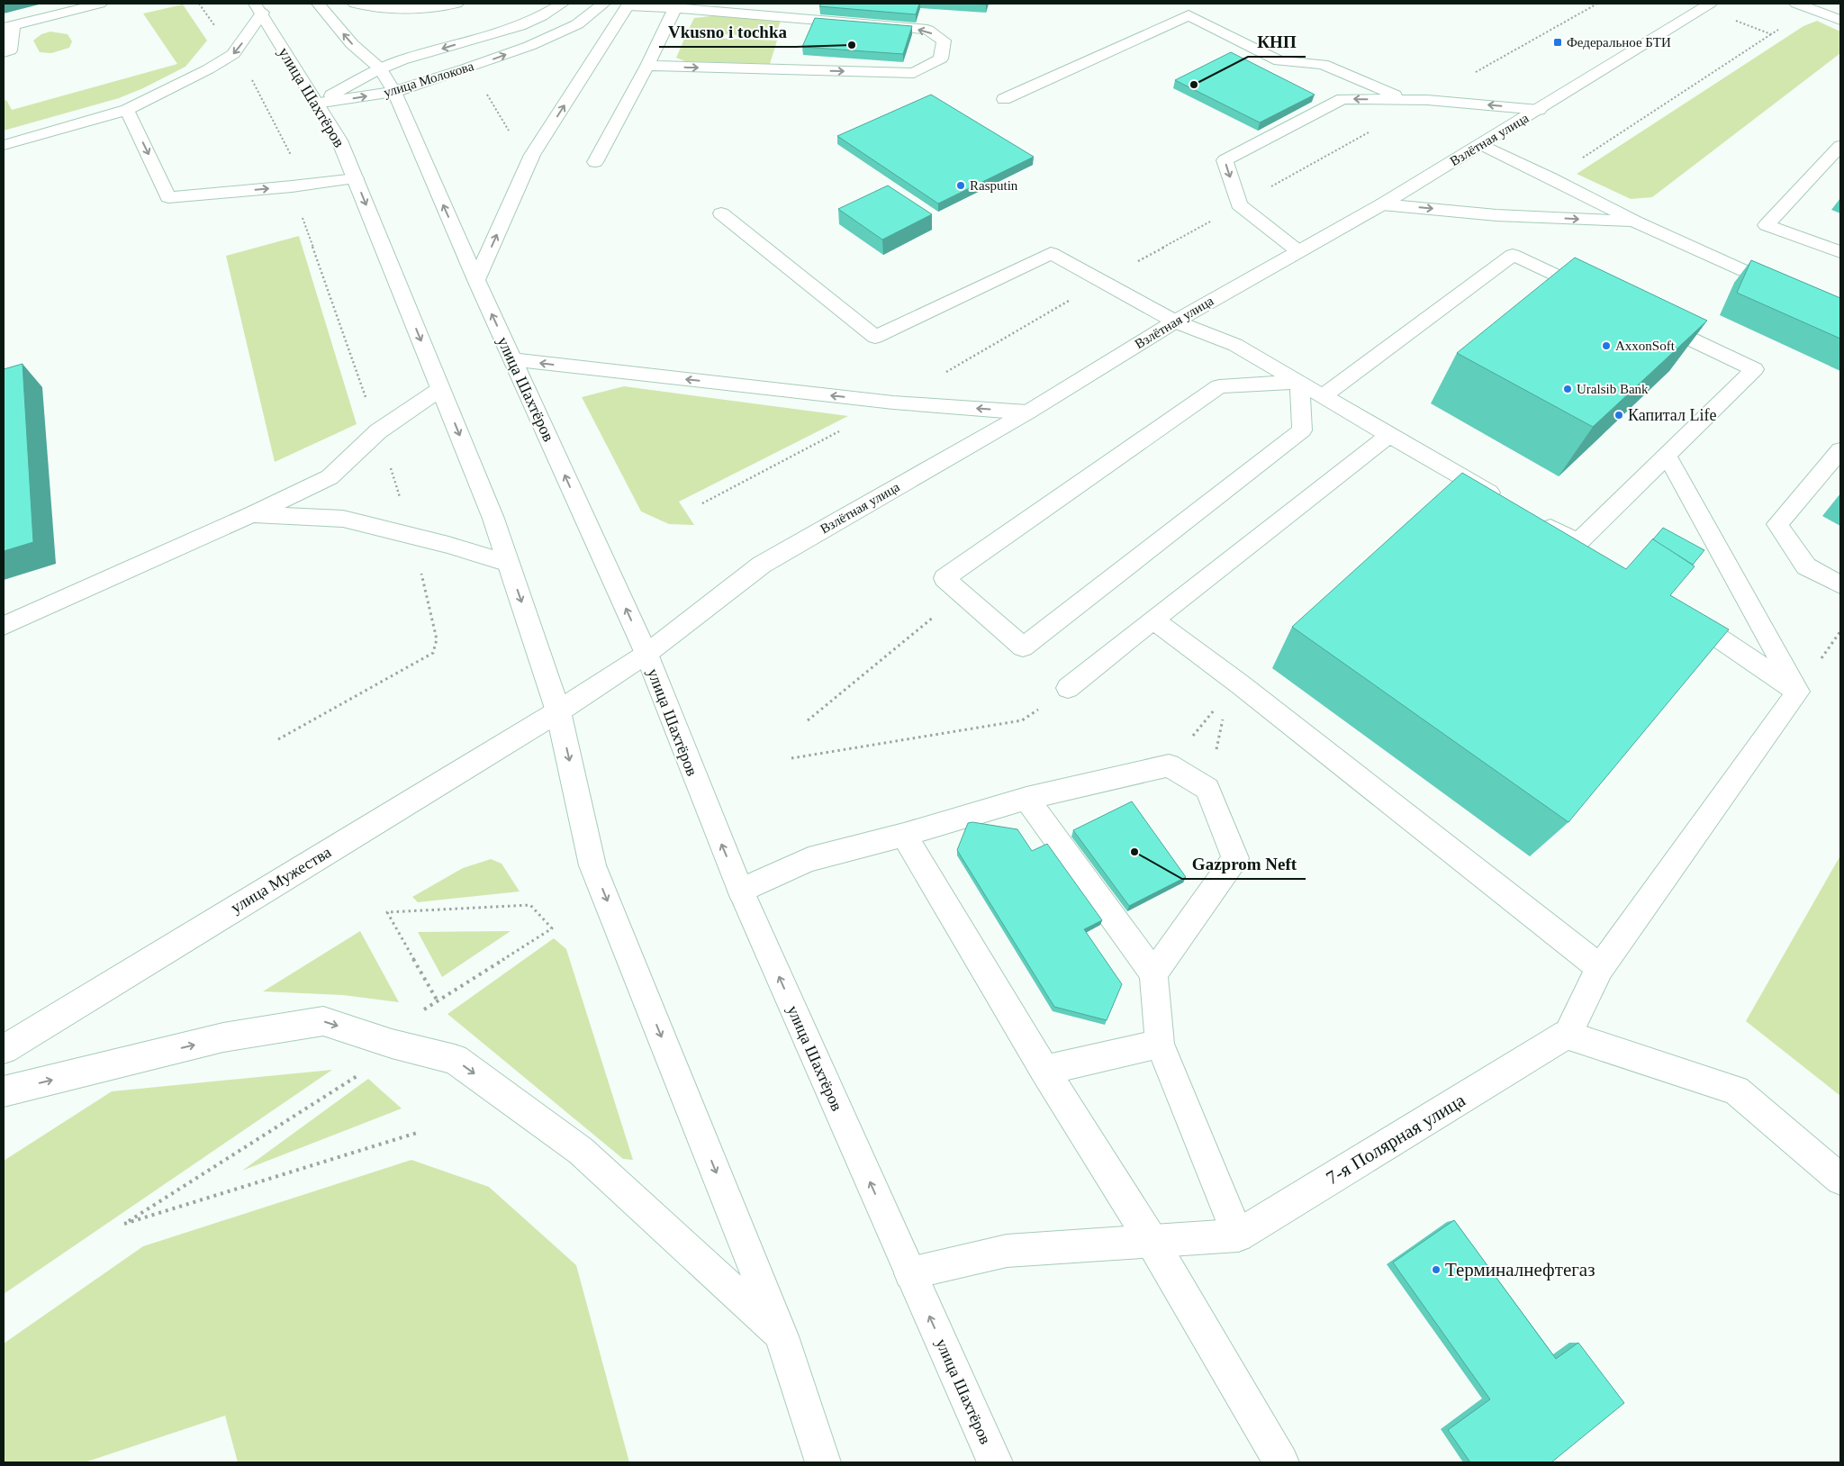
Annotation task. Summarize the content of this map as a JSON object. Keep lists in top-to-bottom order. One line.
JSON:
{"streets":{"main road":["улица Молокова","улица Шахтёров","Взлётная улица","улица Мужества","7-я Полярная улица"]},"crossings":[["улица Молокова","улица Шахтёров"],["улица Шахтёров","Взлётная улица"],["улица Шахтёров","улица Мужества"],["улица Шахтёров","7-я Полярная улица"],["Взлётная улица","улица Мужества"]],"places":{"transit":["Федеральное БТИ"],"other":["Vkusno i tochka","КНП","Rasputin","AxxonSoft","Uralsib Bank","Капитал Life","Gazprom Neft","Терминалнефтегаз"]}}
